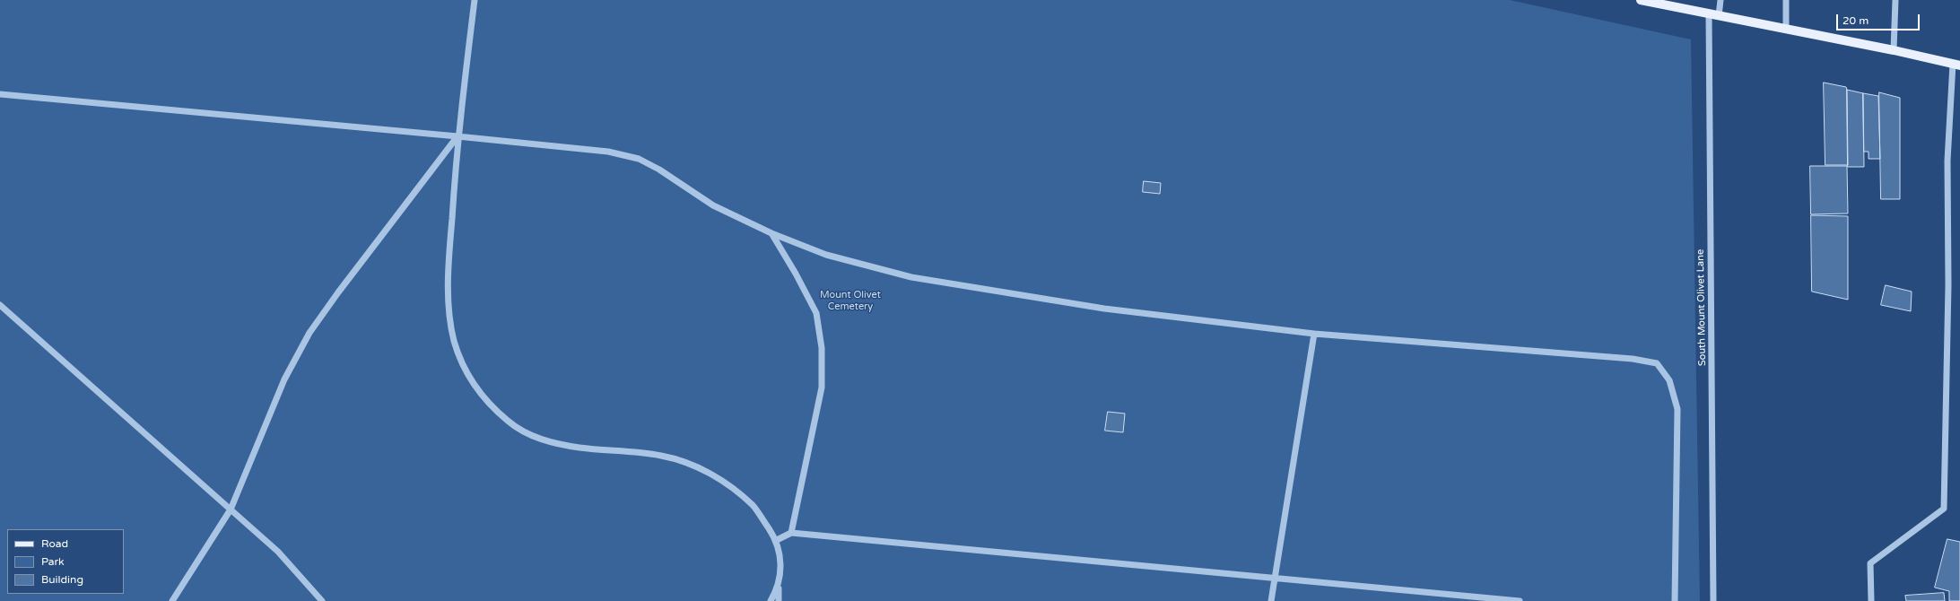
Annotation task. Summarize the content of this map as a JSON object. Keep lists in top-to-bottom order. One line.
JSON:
{"streets":{"street":["South Mount Olivet Lane"]},"parks":["Mount Olivet Cemetery"],"legend":["Road","Park","Building"],"scale_bar":"20 m"}
